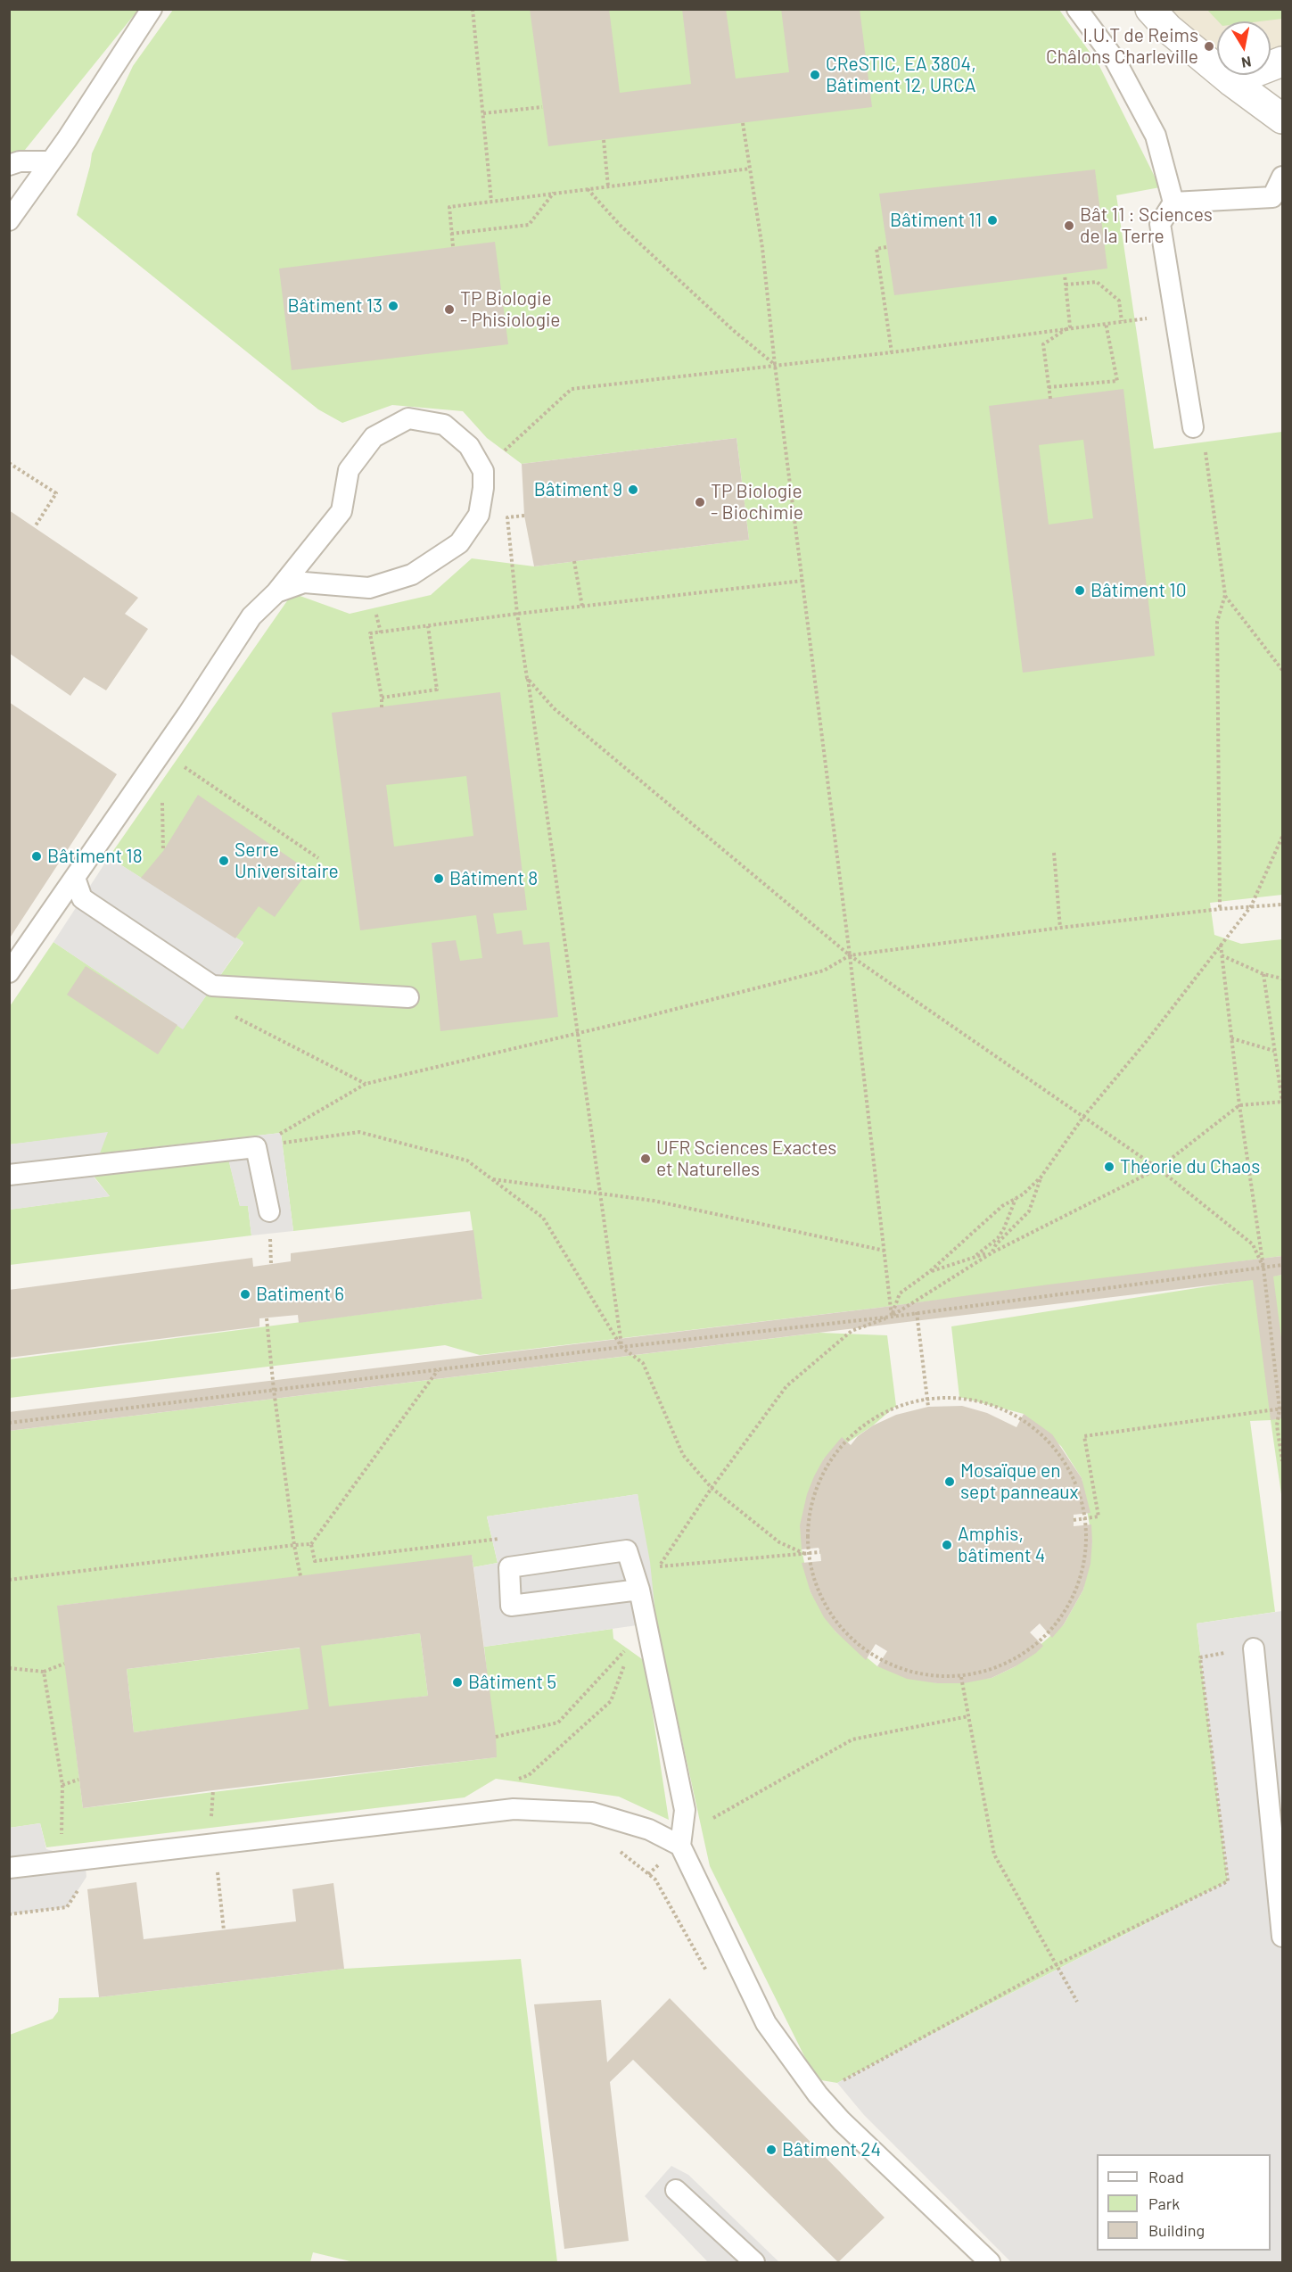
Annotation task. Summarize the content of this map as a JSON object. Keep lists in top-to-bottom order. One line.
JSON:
{"places":["I.U.T de Reims Châlons Charleville","CReSTIC, EA 3804, Bâtiment 12, URCA","Bâtiment 11","Bât 11 : Sciences de la Terre","Bâtiment 13","TP Biologie - Phisiologie","Bâtiment 9","TP Biologie - Biochimie","Bâtiment 10","Bâtiment 18","Serre Universitaire","Bâtiment 8","UFR Sciences Exactes et Naturelles","Théorie du Chaos","Batiment 6","Mosaïque en sept panneaux","Amphis, bâtiment 4","Bâtiment 5","Bâtiment 24"],"legend":["Road","Park","Building"],"north":"bottom"}
